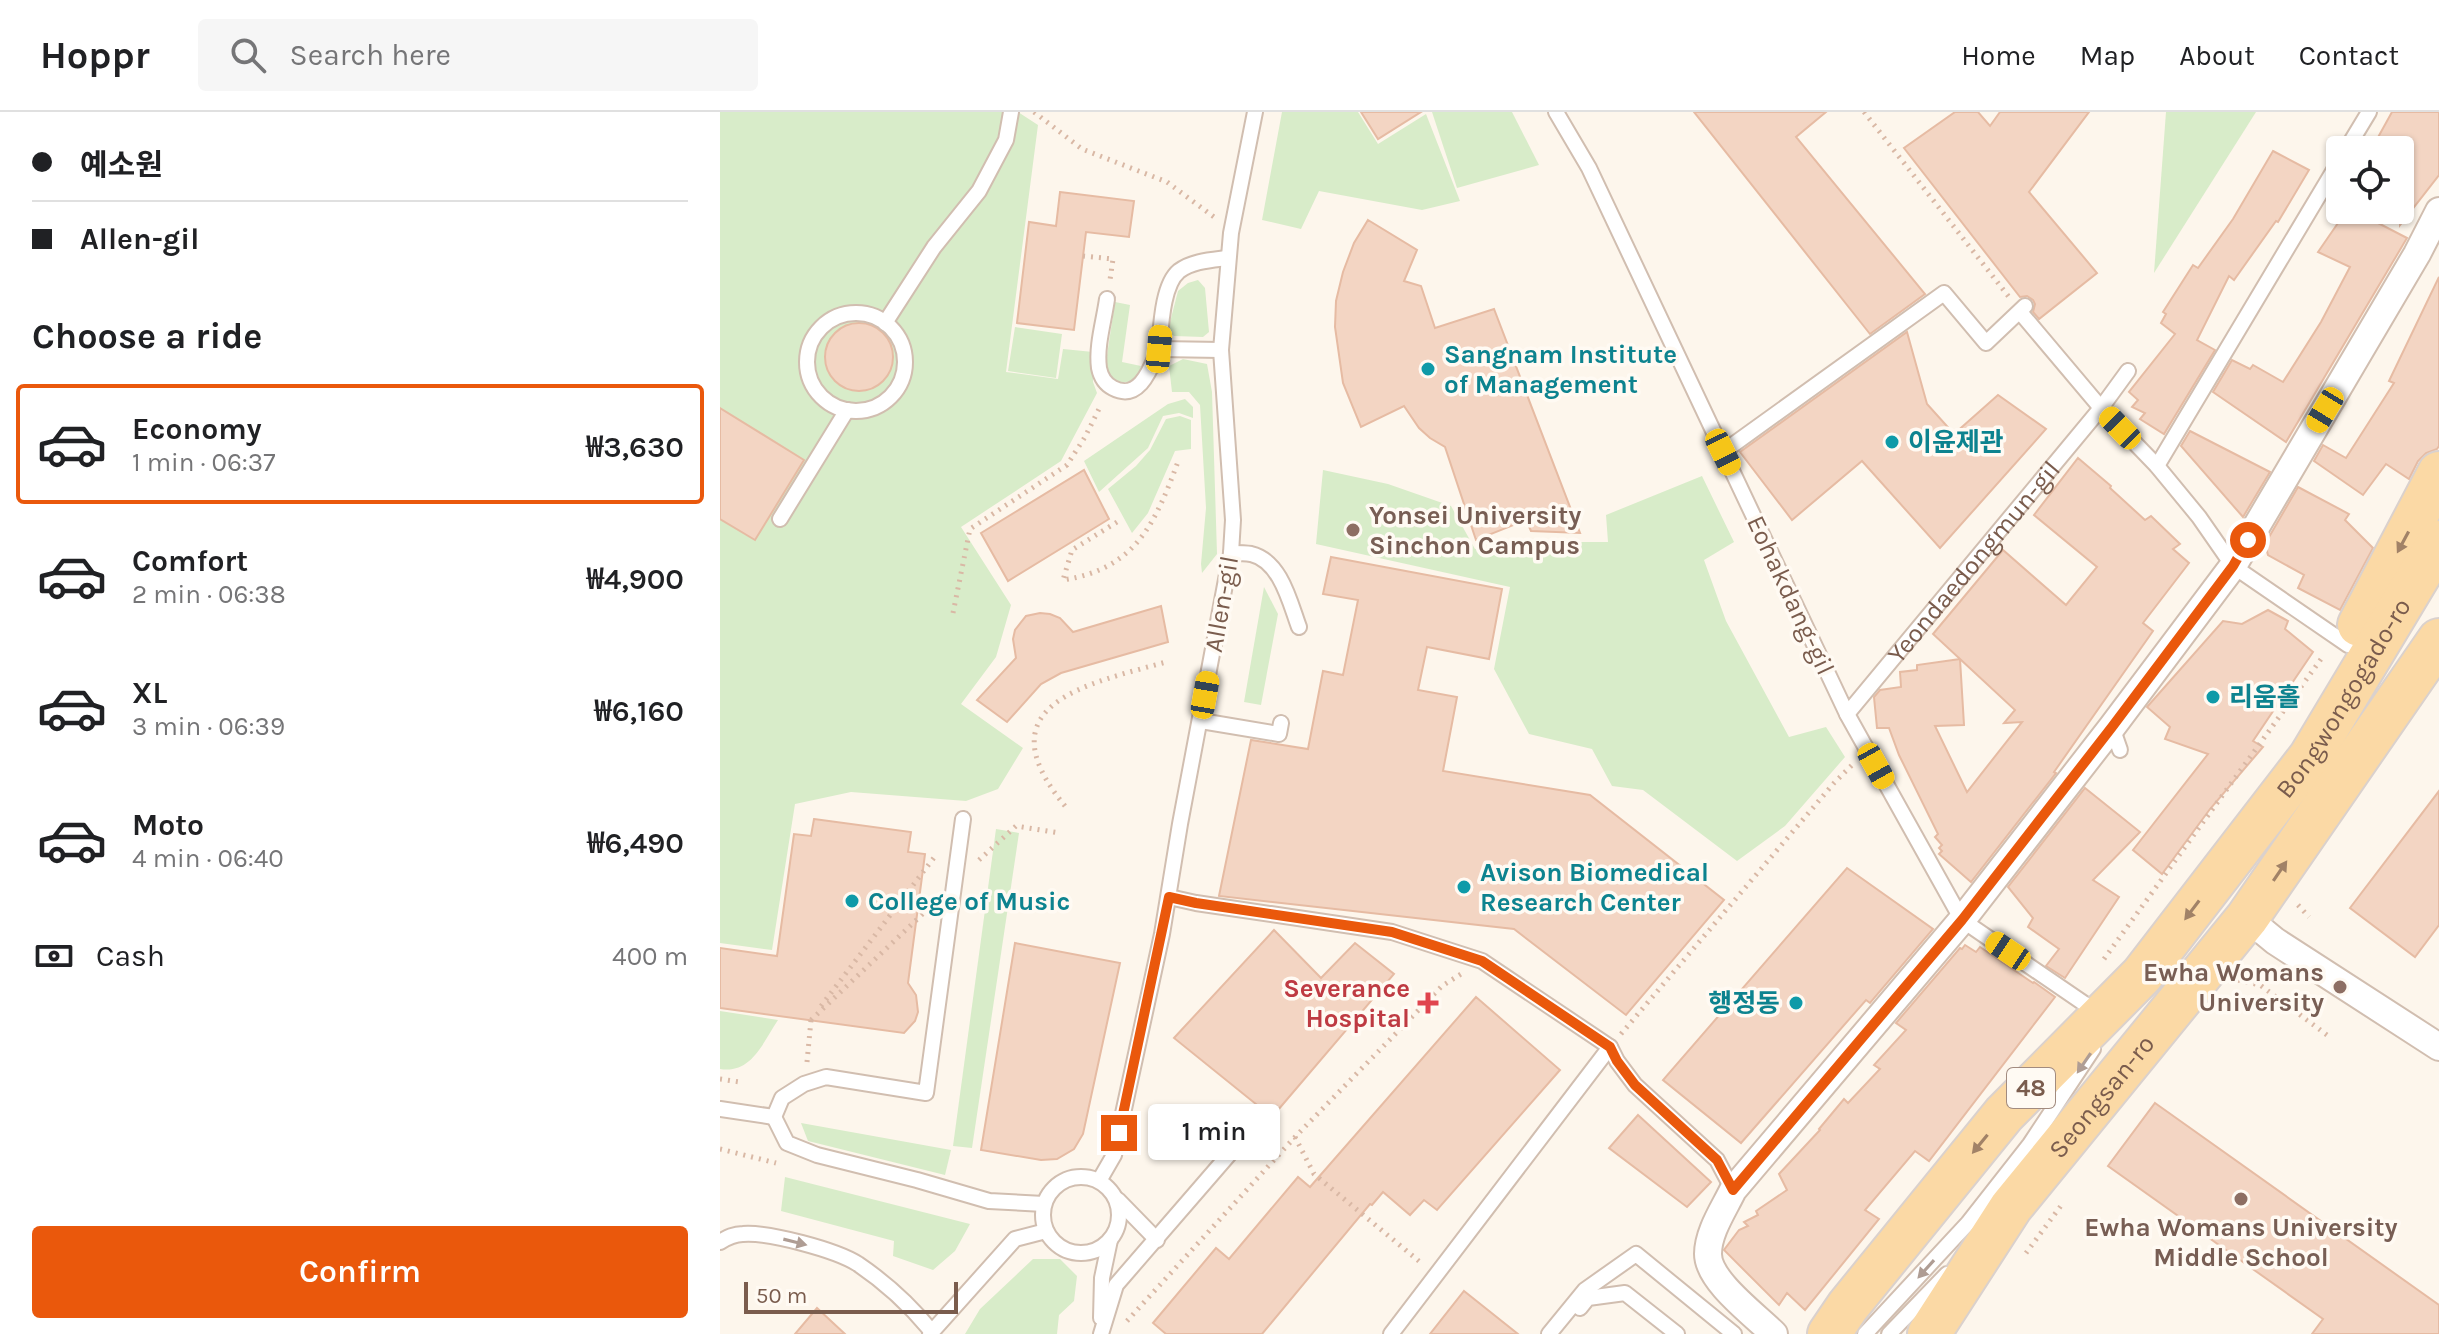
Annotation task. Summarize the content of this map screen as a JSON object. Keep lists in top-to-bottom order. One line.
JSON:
{"streets":{"main road":["Bongwongogado-ro","48","Seongsan-ro"],"lane":["Yeondaedongmun-gil","Eohakdang-gil","Allen-gil"]},"crossings":[["Yeondaedongmun-gil","Eohakdang-gil"],["Eohakdang-gil","Seongsan-ro"],["Bongwongogado-ro","Seongsan-ro"]],"places":{"other":["Sangnam Institute of Management","이윤제관","Yonsei University Sinchon Campus","리움홀","Avison Biomedical Research Center","College of Music","Ewha Womans University","행정동","Ewha Womans University Middle School"],"health":["Severance Hospital"]},"scale_bar":"50 m","page":{"header":"Hoppr","search":"Search here","nav":["Home","Map","About","Contact"],"banner":["예소원","Allen-gil"],"heading":"Choose a ride","list":[{"name":"Economy","note":"1 min · 06:37","value":"₩3,630"},{"name":"Comfort","note":"2 min · 06:38","value":"₩4,900"},{"name":"XL","note":"3 min · 06:39","value":"₩6,160"},{"name":"Moto","note":"4 min · 06:40","value":"₩6,490"}],"pay":["Cash","400 m"],"bubble":"1 min","buttons":"Confirm","scale":"50 m"}}
